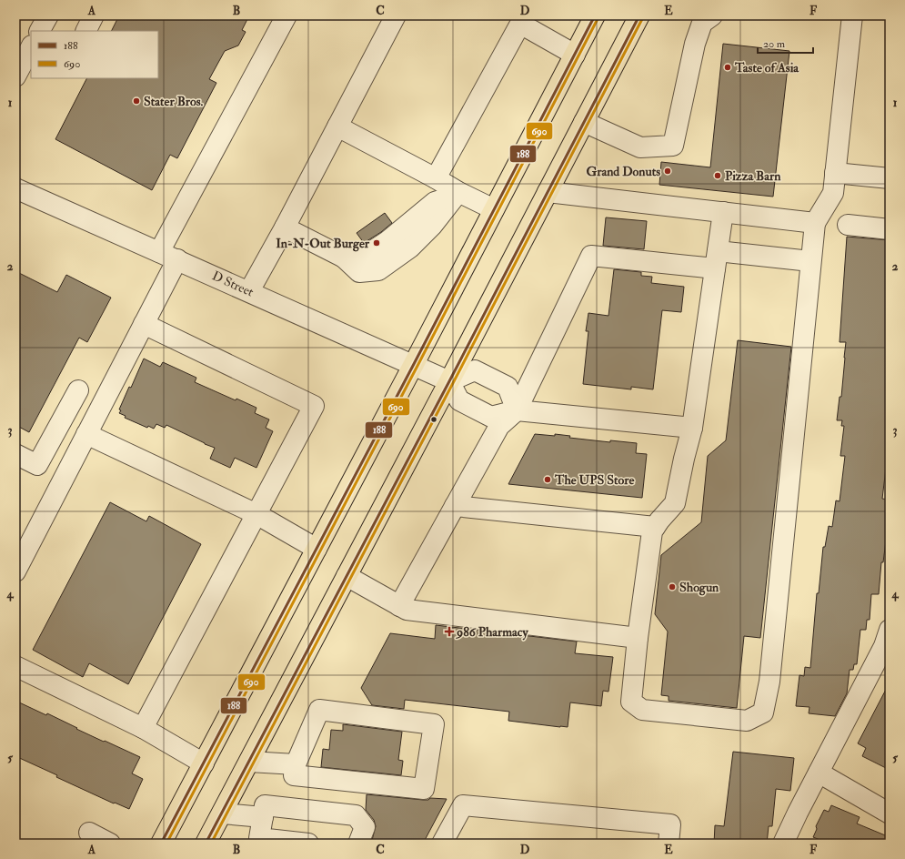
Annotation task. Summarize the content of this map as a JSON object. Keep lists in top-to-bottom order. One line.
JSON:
{"streets":{"street":["D Street"]},"places":{"other":["Taste of Asia","Stater Bros.","Grand Donuts","Pizza Barn","In-N-Out Burger","The UPS Store","Shogun"],"health":["986 Pharmacy"]},"lines":["transit line 188","transit line 690"],"legend":["188","690"],"scale_bar":"20 m","grid":{"columns":["A","B","C","D","E","F"],"rows":["1","2","3","4","5"]}}
